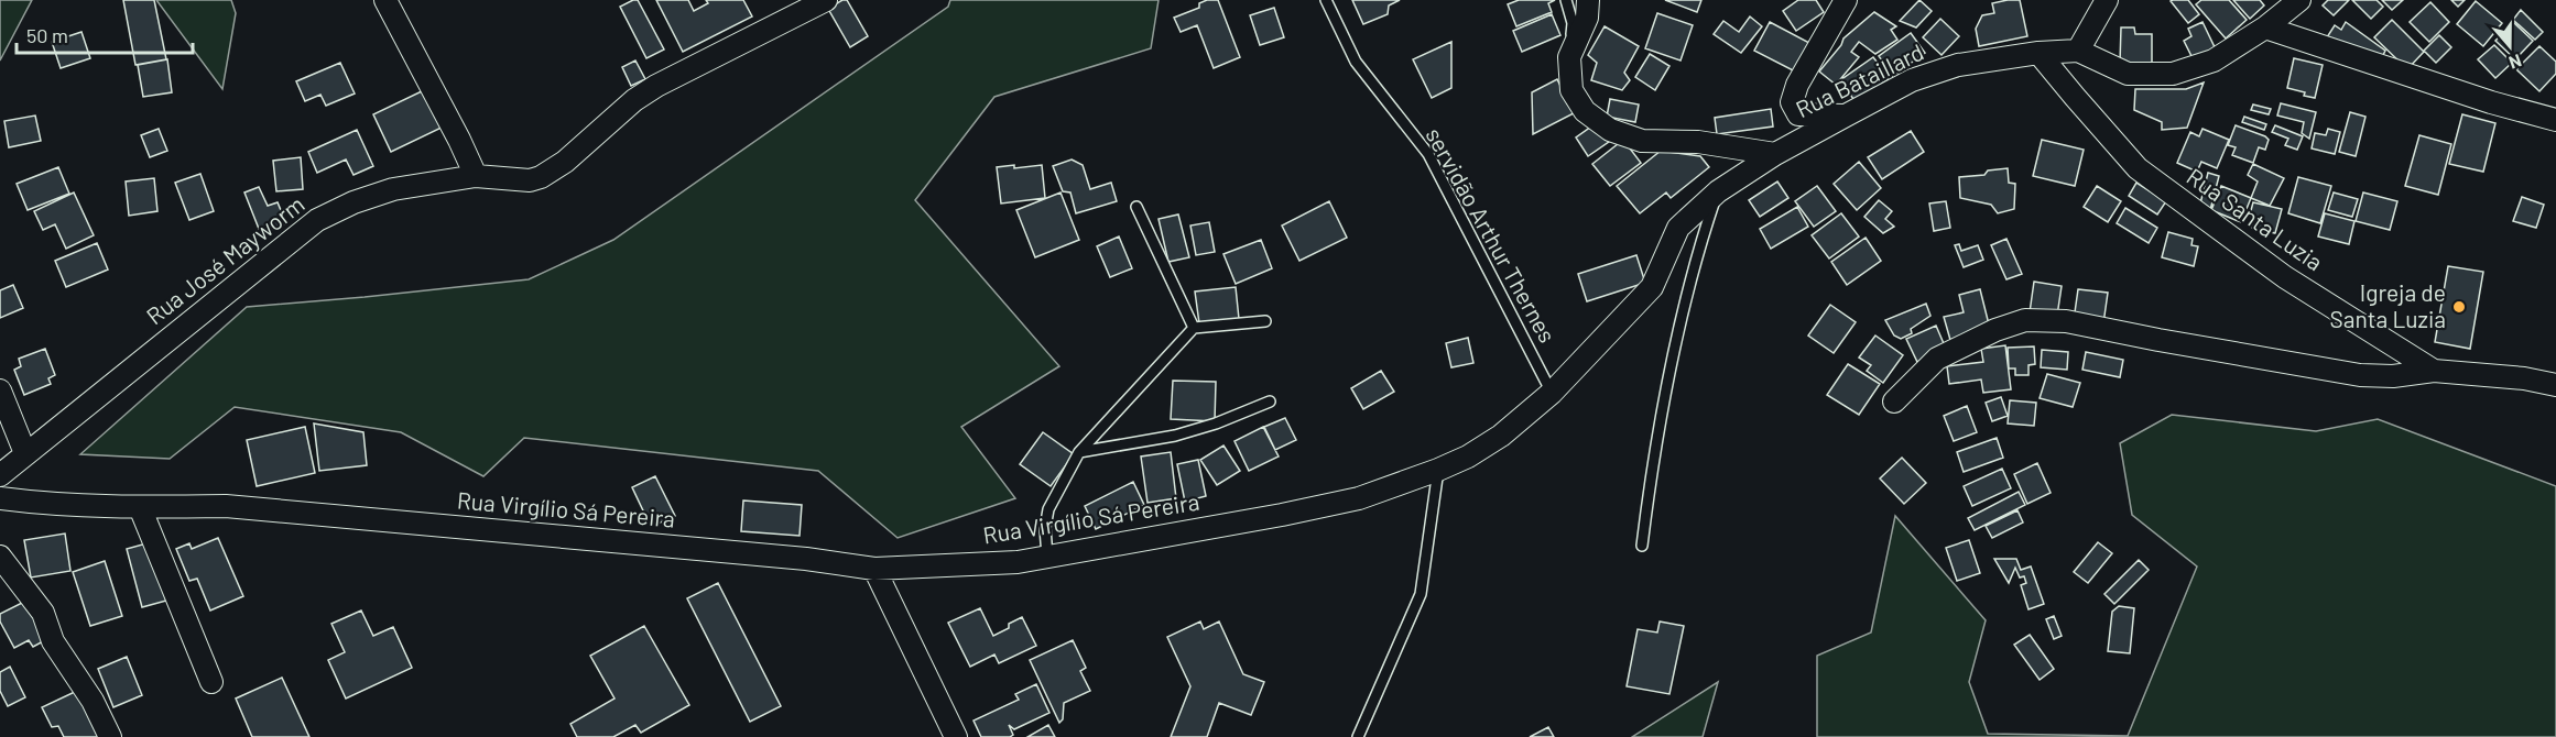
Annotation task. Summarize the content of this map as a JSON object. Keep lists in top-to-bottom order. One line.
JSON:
{"streets":{"street":["Rua Bataillard","Rua Santa Luzia","Rua José Mayworm","Rua Virgílio Sá Pereira"],"lane":["servidão Arthur Thernes"]},"crossings":[["Rua Bataillard","Rua Santa Luzia"],["Rua Bataillard","Rua Virgílio Sá Pereira"],["servidão Arthur Thernes","Rua Virgílio Sá Pereira"]],"places":["Igreja de Santa Luzia"],"scale_bar":"50 m","north":"bottom"}
